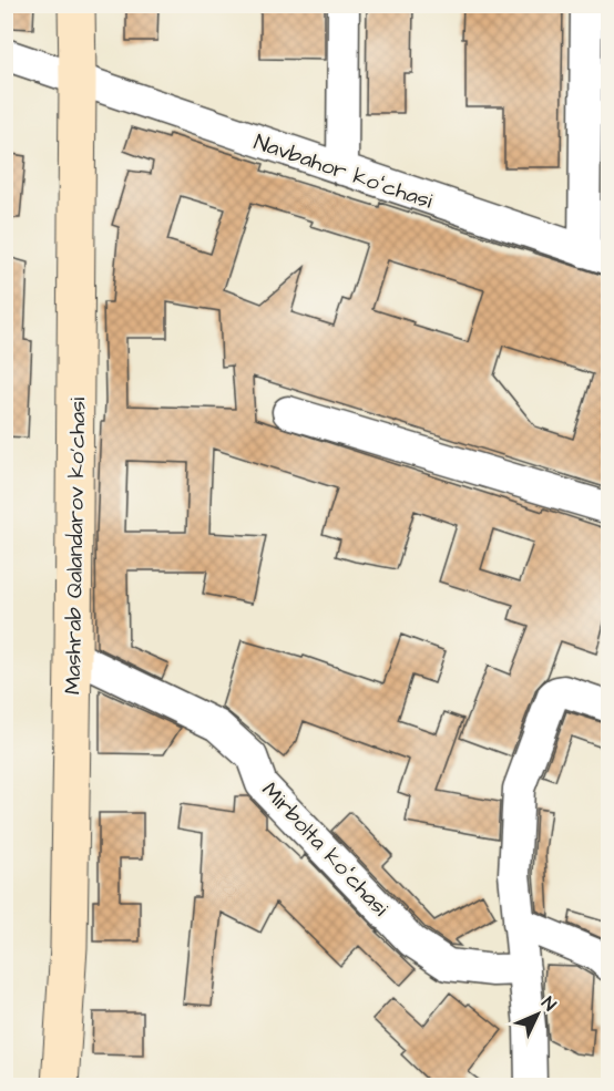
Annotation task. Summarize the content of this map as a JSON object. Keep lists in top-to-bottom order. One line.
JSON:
{"streets":{"main road":["Mashrab Qalandarov ko'chasi"],"street":["Navbahor koʻchasi","Mirbolta koʻchasi"]},"crossings":[["Navbahor koʻchasi","Mashrab Qalandarov ko'chasi"],["Mashrab Qalandarov ko'chasi","Mirbolta koʻchasi"]],"north":"top right"}
